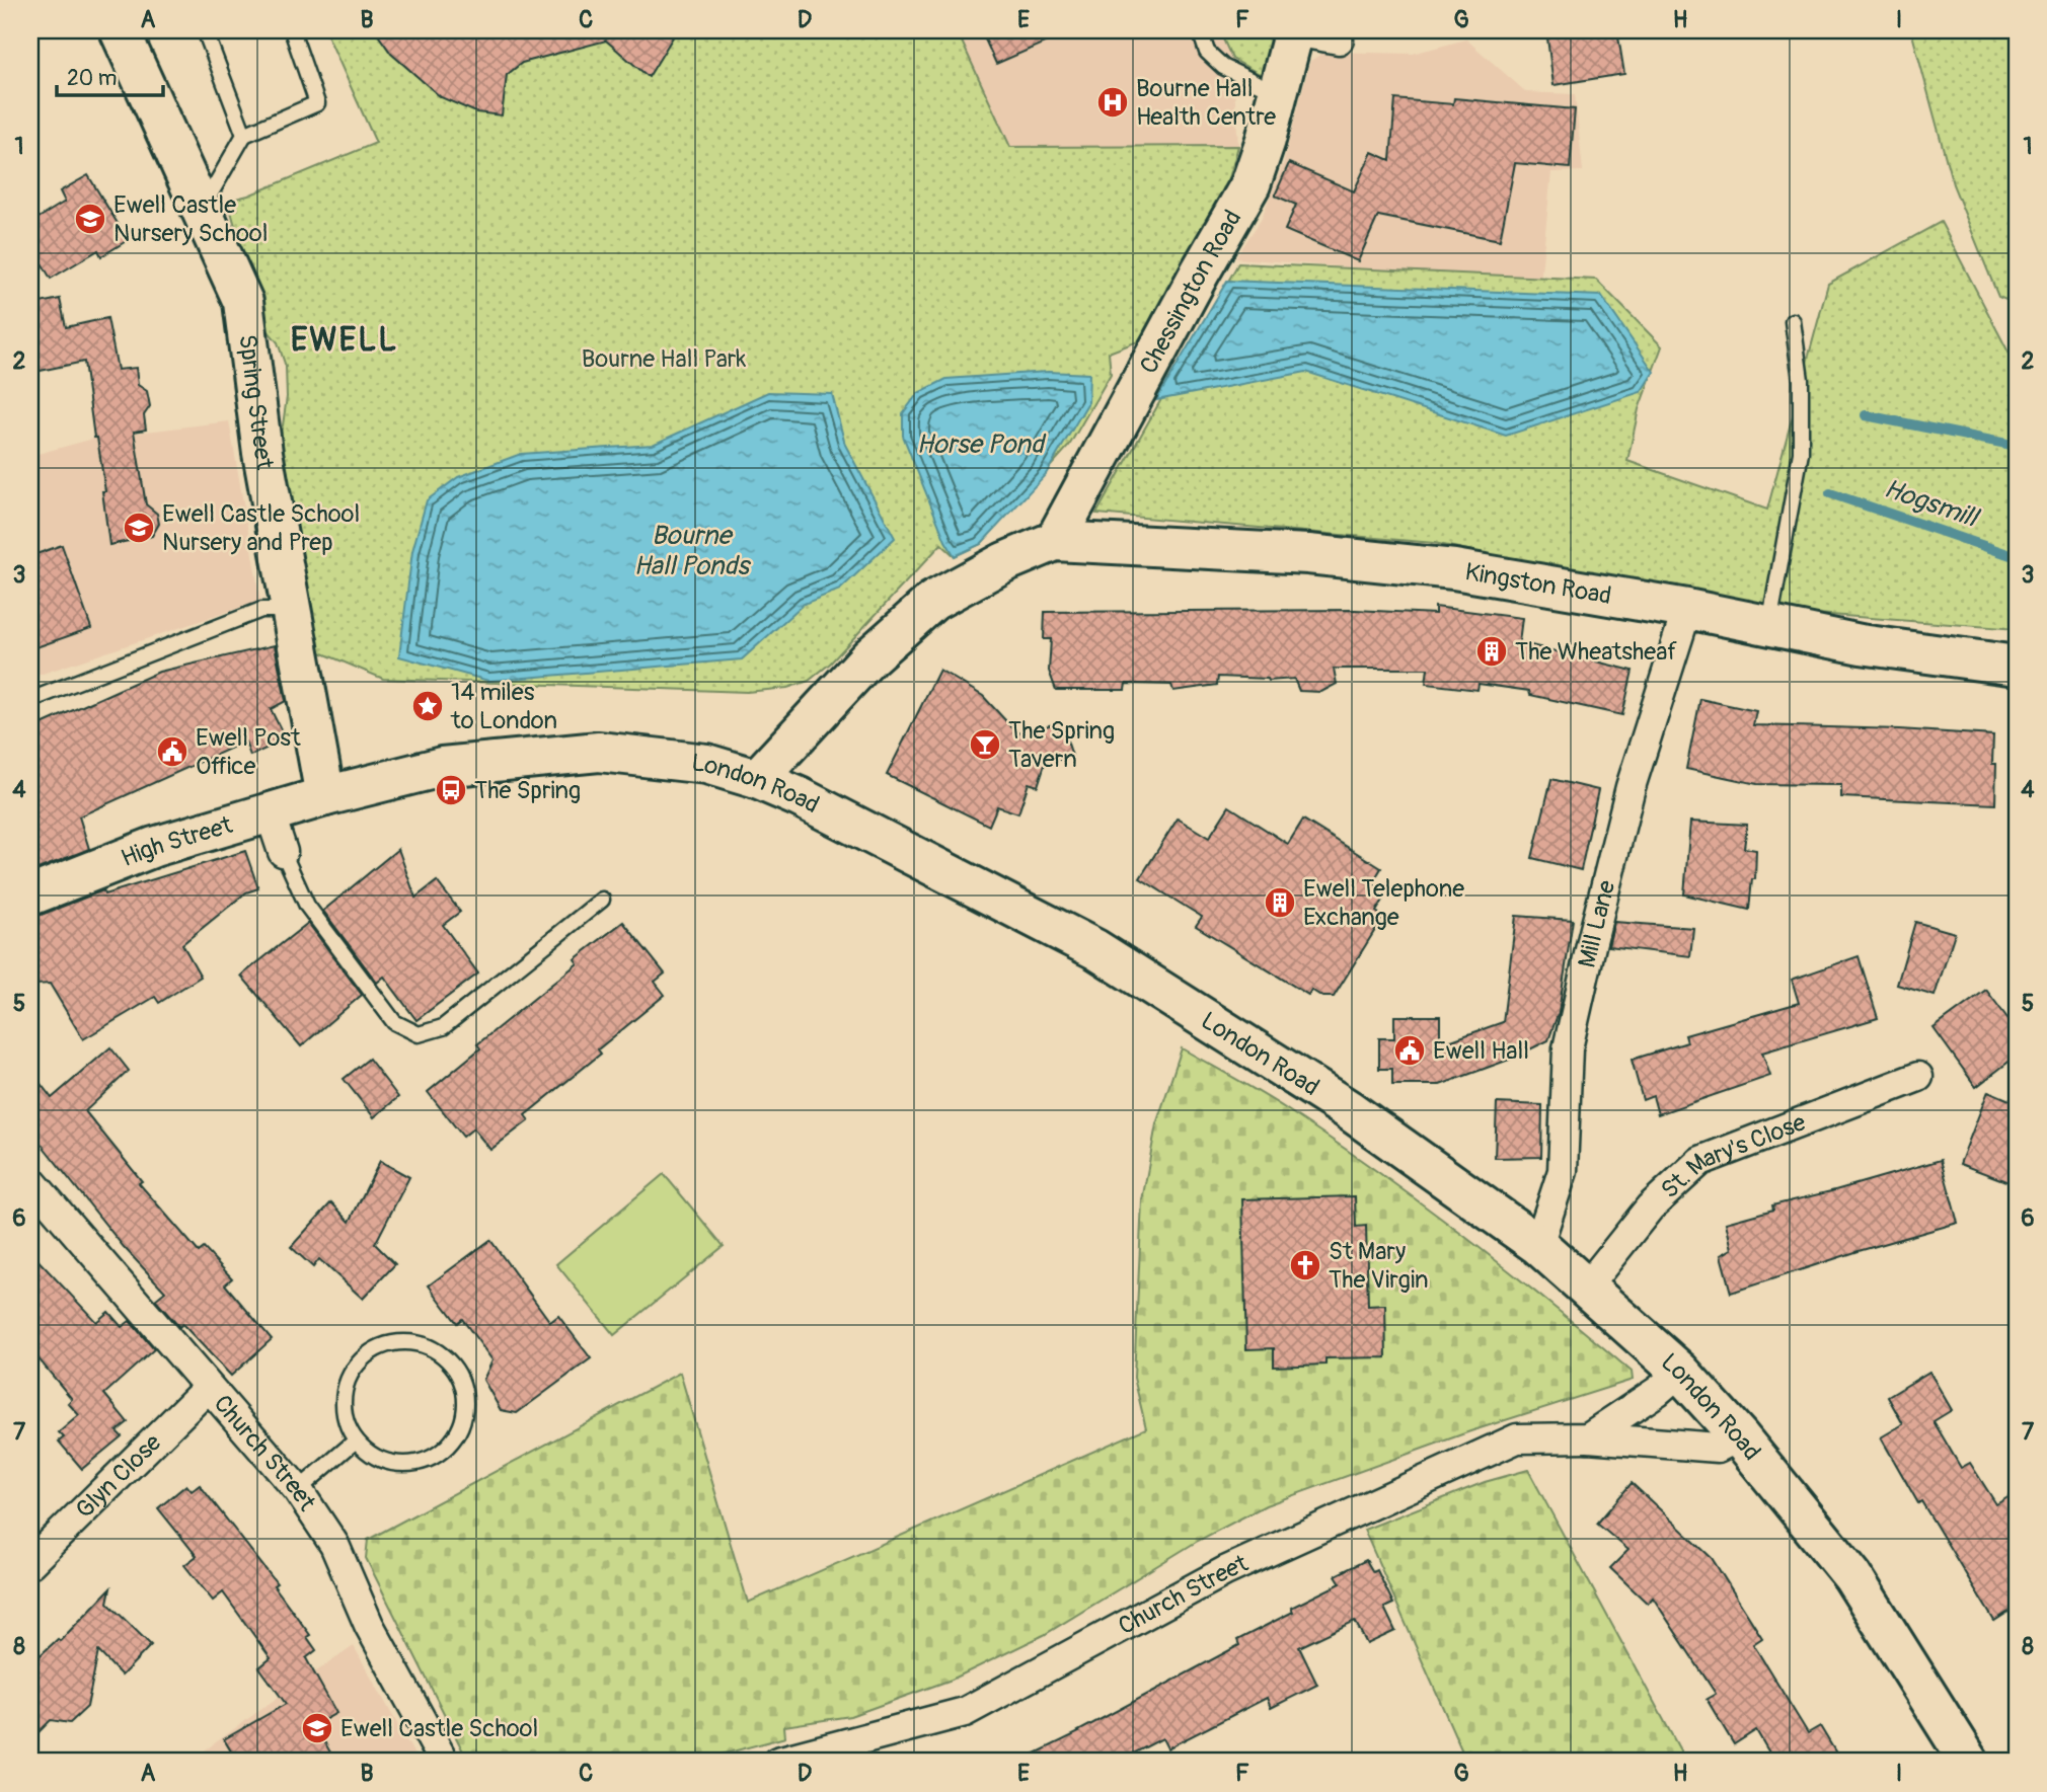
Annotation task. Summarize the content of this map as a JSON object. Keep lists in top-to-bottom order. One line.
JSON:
{"streets":{"main road":["Chessington Road","Spring Street","Kingston Road","London Road","High Street"],"street":["Mill Lane","St. Mary's Close","Church Street","Glyn Close"]},"crossings":[["Chessington Road","Kingston Road"],["Spring Street","London Road"],["Spring Street","High Street"],["Kingston Road","Mill Lane"],["London Road","High Street"],["London Road","Mill Lane"],["London Road","St. Mary's Close"],["London Road","Church Street"],["Church Street","Glyn Close"]],"districts":["EWELL"],"water":["Horse Pond","Hogsmill","Bourne Hall Ponds"],"parks":["Bourne Hall Park"],"places":{"hospital":["Bourne Hall Health Centre"],"school or university":["Ewell Castle Nursery School","Ewell Castle School Nursery and Prep","Ewell Castle School"],"building":["The Wheatsheaf","Ewell Telephone Exchange"],"place":["14 miles to London"],"bar":["The Spring Tavern"],"public building":["Ewell Post Office","Ewell Hall"],"bus stop":["The Spring"],"church":["St Mary The Virgin"]},"scale_bar":"20 m","grid":{"columns":["A","B","C","D","E","F","G","H","I"],"rows":["1","2","3","4","5","6","7","8"]}}
